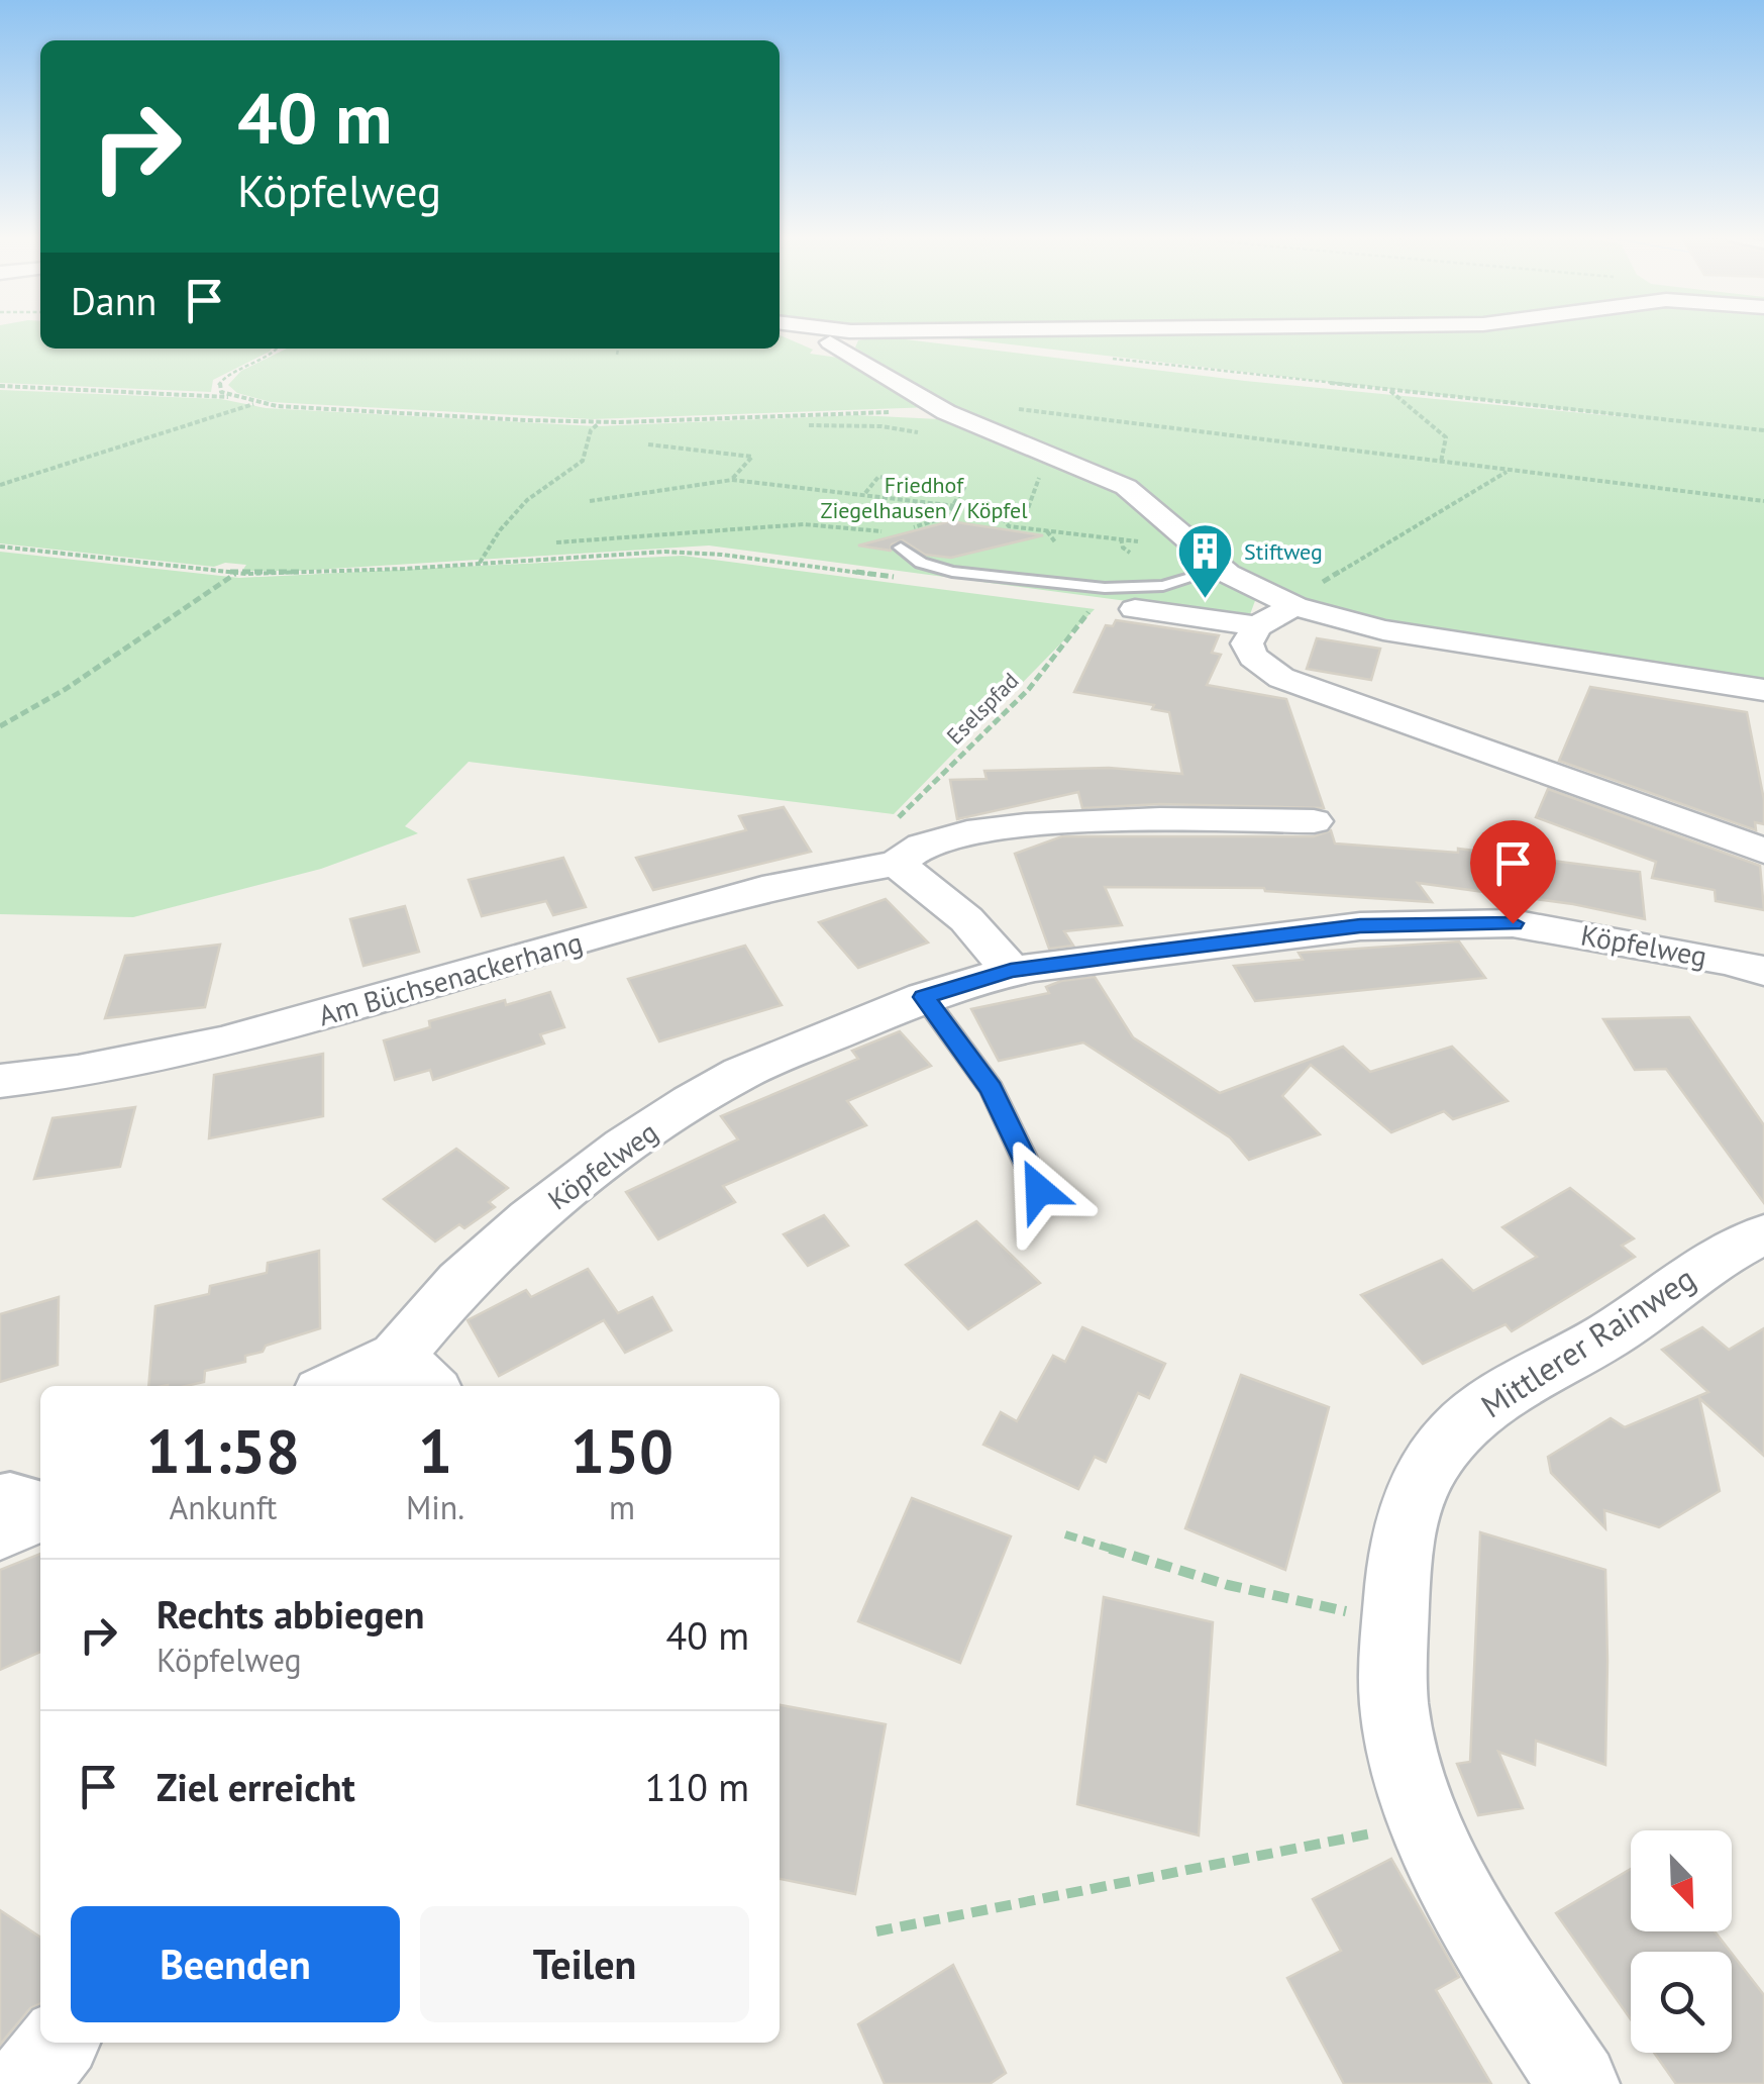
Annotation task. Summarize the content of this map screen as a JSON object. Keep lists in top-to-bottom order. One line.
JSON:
{"streets":{"street":["Köpfelweg","Am Büchsenackerhang","Mittlerer Rainweg"],"path":["Eselspfad"]},"parks":["Friedhof Ziegelhausen / Köpfel"],"places":{"building":["Stiftweg"]},"north":"bottom right","page":{"turn":["40 m","Köpfelweg"],"then":"Dann","eta":["11:58","Ankunft","1","Min.","150","m"],"list":[{"name":"Rechts abbiegen","note":"Köpfelweg","value":"40 m"},{"name":"Ziel erreicht","value":"110 m"}],"buttons":["Beenden","Teilen"]}}
